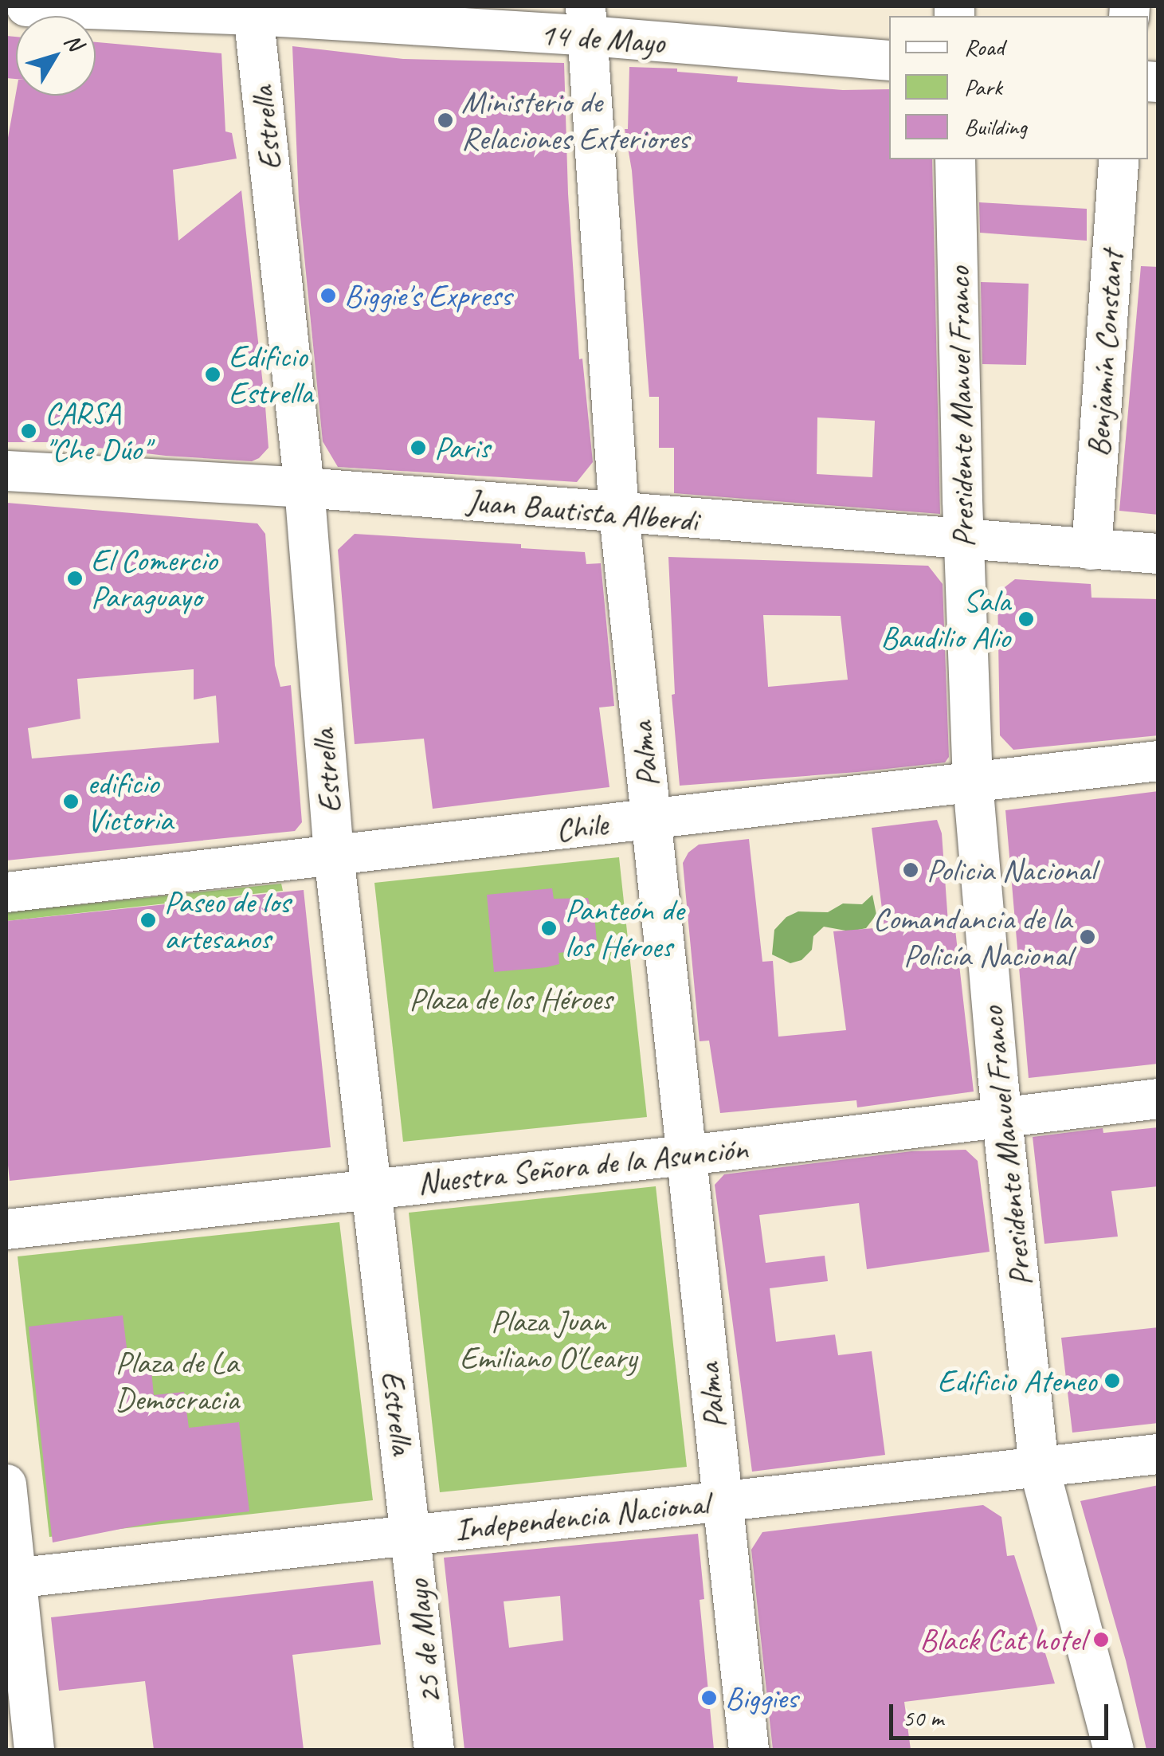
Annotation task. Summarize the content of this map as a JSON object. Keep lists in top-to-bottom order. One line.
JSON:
{"streets":{"street":["14 de Mayo","Estrella","Benjamín Constant","Presidente Manuel Franco","Juan Bautista Alberdi","Palma","Chile","Nuestra Señora de la Asunción","Independencia Nacional","25 de Mayo"]},"crossings":[["14 de Mayo","Estrella"],["14 de Mayo","Palma"],["Estrella","Juan Bautista Alberdi"],["Estrella","Chile"],["Estrella","Nuestra Señora de la Asunción"],["Estrella","Independencia Nacional"],["Estrella","25 de Mayo"],["Benjamín Constant","Juan Bautista Alberdi"],["Presidente Manuel Franco","Juan Bautista Alberdi"],["Presidente Manuel Franco","Chile"],["Presidente Manuel Franco","Nuestra Señora de la Asunción"],["Presidente Manuel Franco","Independencia Nacional"],["Juan Bautista Alberdi","Palma"],["Palma","Chile"],["Palma","Nuestra Señora de la Asunción"],["Palma","Independencia Nacional"],["Independencia Nacional","25 de Mayo"]],"parks":["Plaza de los Héroes","Plaza Juan Emiliano O'Leary","Plaza de La Democracia"],"places":["Ministerio de Relaciones Exteriores","Biggie's Express","Edificio Estrella","CARSA \"Che Dúo\"","Paris","El Comercio Paraguayo","Sala Baudilio Alio","edificio Victoria","Policia Nacional","Paseo de los artesanos","Panteón de los Héroes","Comandancia de la Policía Nacional","Edificio Ateneo","Black Cat hotel","Biggies"],"legend":["Road","Park","Building"],"scale_bar":"50 m","north":"top right"}
